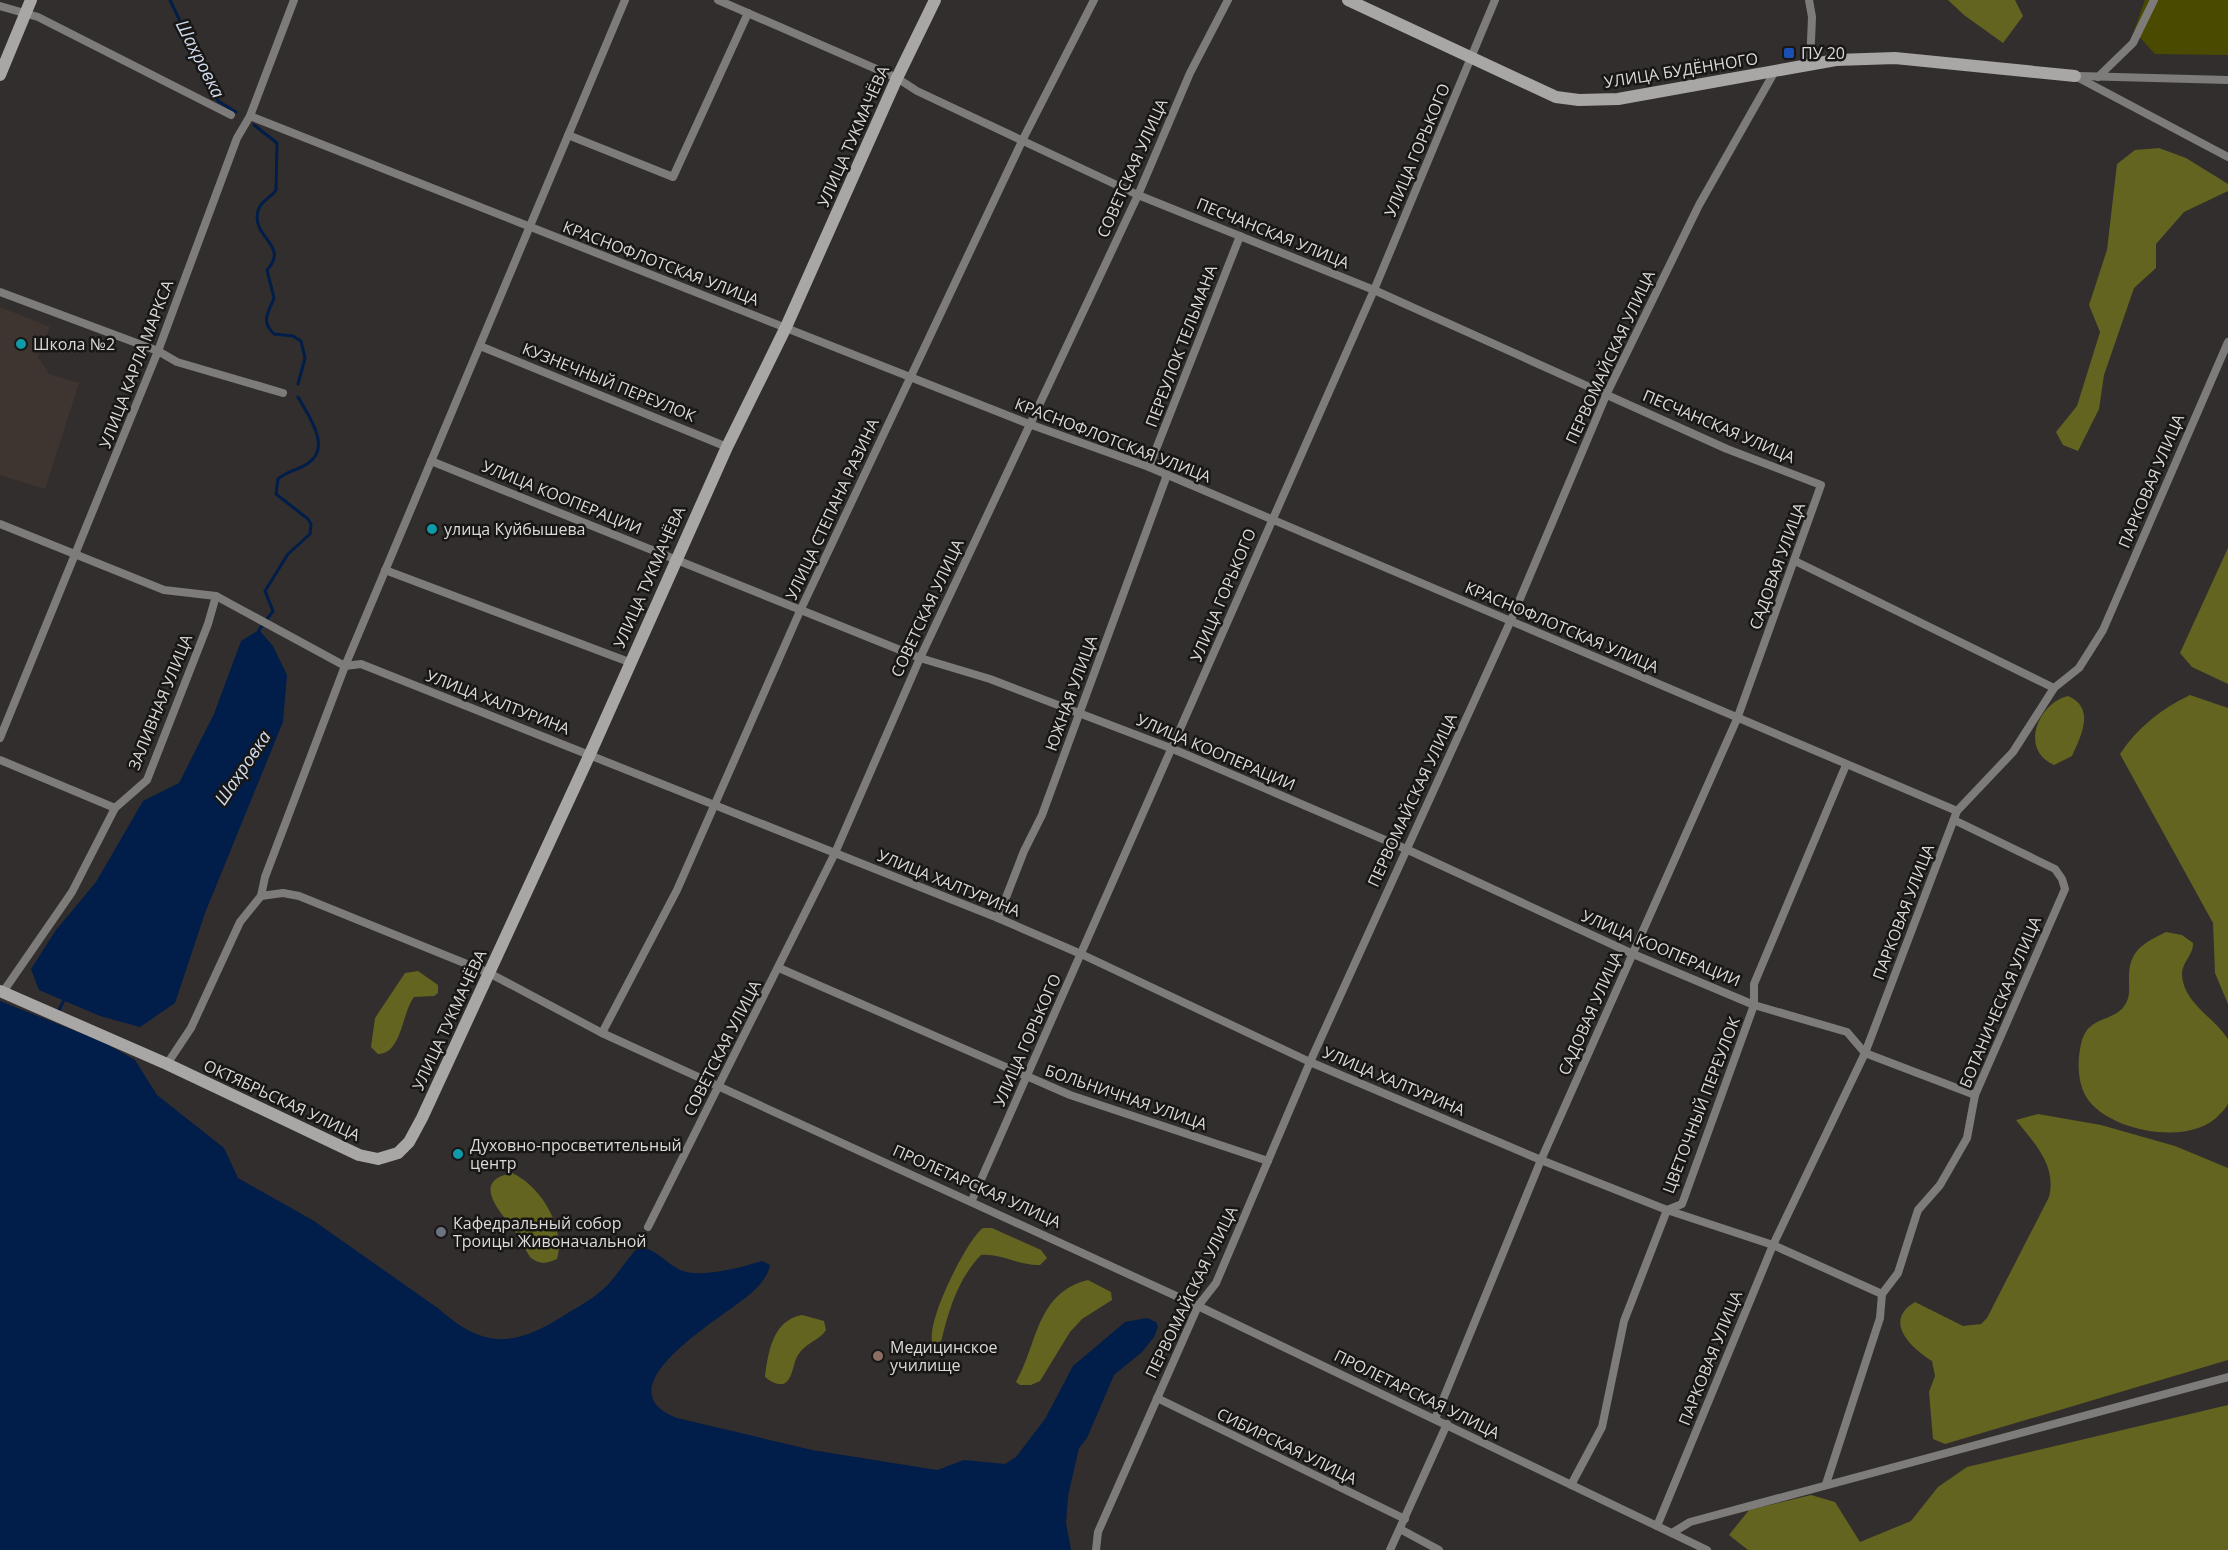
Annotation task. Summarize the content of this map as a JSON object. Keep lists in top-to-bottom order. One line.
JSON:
{"streets":{"street":["УЛИЦА БУДЁННОГО","УЛИЦА ТУКМАЧЁВА","УЛИЦА ГОРЬКОГО","СОВЕТСКАЯ УЛИЦА","ПЕСЧАНСКАЯ УЛИЦА","КРАСНОФЛОТСКАЯ УЛИЦА","ПЕРЕУЛОК ТЕЛЬМАНА","ПЕРВОМАЙСКАЯ УЛИЦА","УЛИЦА КАРЛА МАРКСА","КУЗНЕЧНЫЙ ПЕРЕУЛОК","ПАРКОВАЯ УЛИЦА","УЛИЦА КООПЕРАЦИИ","УЛИЦА СТЕПАНА РАЗИНА","САДОВАЯ УЛИЦА","ЮЖНАЯ УЛИЦА","ЗАЛИВНАЯ УЛИЦА","УЛИЦА ХАЛТУРИНА","БОТАНИЧЕСКАЯ УЛИЦА","БОЛЬНИЧНАЯ УЛИЦА","ОКТЯБРЬСКАЯ УЛИЦА","ЦВЕТОЧНЫЙ ПЕРЕУЛОК","ПРОЛЕТАРСКАЯ УЛИЦА","СИБИРСКАЯ УЛИЦА"]},"crossings":[["УЛИЦА БУДЁННОГО","УЛИЦА ГОРЬКОГО"],["УЛИЦА БУДЁННОГО","ПЕРВОМАЙСКАЯ УЛИЦА"],["УЛИЦА ТУКМАЧЁВА","ПЕСЧАНСКАЯ УЛИЦА"],["УЛИЦА ТУКМАЧЁВА","КРАСНОФЛОТСКАЯ УЛИЦА"],["УЛИЦА ТУКМАЧЁВА","КУЗНЕЧНЫЙ ПЕРЕУЛОК"],["УЛИЦА ТУКМАЧЁВА","УЛИЦА КООПЕРАЦИИ"],["УЛИЦА ТУКМАЧЁВА","УЛИЦА ХАЛТУРИНА"],["УЛИЦА ТУКМАЧЁВА","ОКТЯБРЬСКАЯ УЛИЦА"],["УЛИЦА ТУКМАЧЁВА","ПРОЛЕТАРСКАЯ УЛИЦА"],["УЛИЦА ГОРЬКОГО","ПЕСЧАНСКАЯ УЛИЦА"],["УЛИЦА ГОРЬКОГО","КРАСНОФЛОТСКАЯ УЛИЦА"],["УЛИЦА ГОРЬКОГО","УЛИЦА КООПЕРАЦИИ"],["УЛИЦА ГОРЬКОГО","УЛИЦА ХАЛТУРИНА"],["УЛИЦА ГОРЬКОГО","БОЛЬНИЧНАЯ УЛИЦА"],["УЛИЦА ГОРЬКОГО","ПРОЛЕТАРСКАЯ УЛИЦА"],["СОВЕТСКАЯ УЛИЦА","ПЕСЧАНСКАЯ УЛИЦА"],["СОВЕТСКАЯ УЛИЦА","КРАСНОФЛОТСКАЯ УЛИЦА"],["СОВЕТСКАЯ УЛИЦА","УЛИЦА КООПЕРАЦИИ"],["СОВЕТСКАЯ УЛИЦА","УЛИЦА ХАЛТУРИНА"],["СОВЕТСКАЯ УЛИЦА","БОЛЬНИЧНАЯ УЛИЦА"],["СОВЕТСКАЯ УЛИЦА","ПРОЛЕТАРСКАЯ УЛИЦА"],["ПЕСЧАНСКАЯ УЛИЦА","ПЕРЕУЛОК ТЕЛЬМАНА"],["ПЕСЧАНСКАЯ УЛИЦА","ПЕРВОМАЙСКАЯ УЛИЦА"],["ПЕСЧАНСКАЯ УЛИЦА","УЛИЦА СТЕПАНА РАЗИНА"],["ПЕСЧАНСКАЯ УЛИЦА","САДОВАЯ УЛИЦА"],["КРАСНОФЛОТСКАЯ УЛИЦА","ПЕРЕУЛОК ТЕЛЬМАНА"],["КРАСНОФЛОТСКАЯ УЛИЦА","ПЕРВОМАЙСКАЯ УЛИЦА"],["КРАСНОФЛОТСКАЯ УЛИЦА","УЛИЦА КАРЛА МАРКСА"],["КРАСНОФЛОТСКАЯ УЛИЦА","ПАРКОВАЯ УЛИЦА"],["КРАСНОФЛОТСКАЯ УЛИЦА","УЛИЦА СТЕПАНА РАЗИНА"],["КРАСНОФЛОТСКАЯ УЛИЦА","САДОВАЯ УЛИЦА"],["КРАСНОФЛОТСКАЯ УЛИЦА","ЮЖНАЯ УЛИЦА"],["КРАСНОФЛОТСКАЯ УЛИЦА","БОТАНИЧЕСКАЯ УЛИЦА"],["КРАСНОФЛОТСКАЯ УЛИЦА","ЦВЕТОЧНЫЙ ПЕРЕУЛОК"],["ПЕРВОМАЙСКАЯ УЛИЦА","УЛИЦА КООПЕРАЦИИ"],["ПЕРВОМАЙСКАЯ УЛИЦА","УЛИЦА ХАЛТУРИНА"],["ПЕРВОМАЙСКАЯ УЛИЦА","БОЛЬНИЧНАЯ УЛИЦА"],["ПЕРВОМАЙСКАЯ УЛИЦА","ПРОЛЕТАРСКАЯ УЛИЦА"],["ПЕРВОМАЙСКАЯ УЛИЦА","СИБИРСКАЯ УЛИЦА"],["УЛИЦА КАРЛА МАРКСА","УЛИЦА ХАЛТУРИНА"],["ПАРКОВАЯ УЛИЦА","УЛИЦА КООПЕРАЦИИ"],["ПАРКОВАЯ УЛИЦА","УЛИЦА ХАЛТУРИНА"],["ПАРКОВАЯ УЛИЦА","БОТАНИЧЕСКАЯ УЛИЦА"],["ПАРКОВАЯ УЛИЦА","ПРОЛЕТАРСКАЯ УЛИЦА"],["УЛИЦА КООПЕРАЦИИ","УЛИЦА СТЕПАНА РАЗИНА"],["УЛИЦА КООПЕРАЦИИ","САДОВАЯ УЛИЦА"],["УЛИЦА КООПЕРАЦИИ","ЮЖНАЯ УЛИЦА"],["УЛИЦА КООПЕРАЦИИ","БОТАНИЧЕСКАЯ УЛИЦА"],["УЛИЦА КООПЕРАЦИИ","ЦВЕТОЧНЫЙ ПЕРЕУЛОК"],["УЛИЦА СТЕПАНА РАЗИНА","УЛИЦА ХАЛТУРИНА"],["УЛИЦА СТЕПАНА РАЗИНА","ПРОЛЕТАРСКАЯ УЛИЦА"],["САДОВАЯ УЛИЦА","УЛИЦА ХАЛТУРИНА"],["САДОВАЯ УЛИЦА","ПРОЛЕТАРСКАЯ УЛИЦА"],["ЮЖНАЯ УЛИЦА","УЛИЦА ХАЛТУРИНА"],["ЗАЛИВНАЯ УЛИЦА","УЛИЦА ХАЛТУРИНА"],["ЗАЛИВНАЯ УЛИЦА","ОКТЯБРЬСКАЯ УЛИЦА"],["УЛИЦА ХАЛТУРИНА","БОТАНИЧЕСКАЯ УЛИЦА"],["УЛИЦА ХАЛТУРИНА","ЦВЕТОЧНЫЙ ПЕРЕУЛОК"],["ЦВЕТОЧНЫЙ ПЕРЕУЛОК","ПРОЛЕТАРСКАЯ УЛИЦА"]],"water":["Шахровка"],"places":{"transit":["ПУ 20"],"other":["Школа №2","улица Куйбышева","Духовно-просветительный центр","Кафедральный собор Троицы Живоначальной","Медицинское училище"]}}
